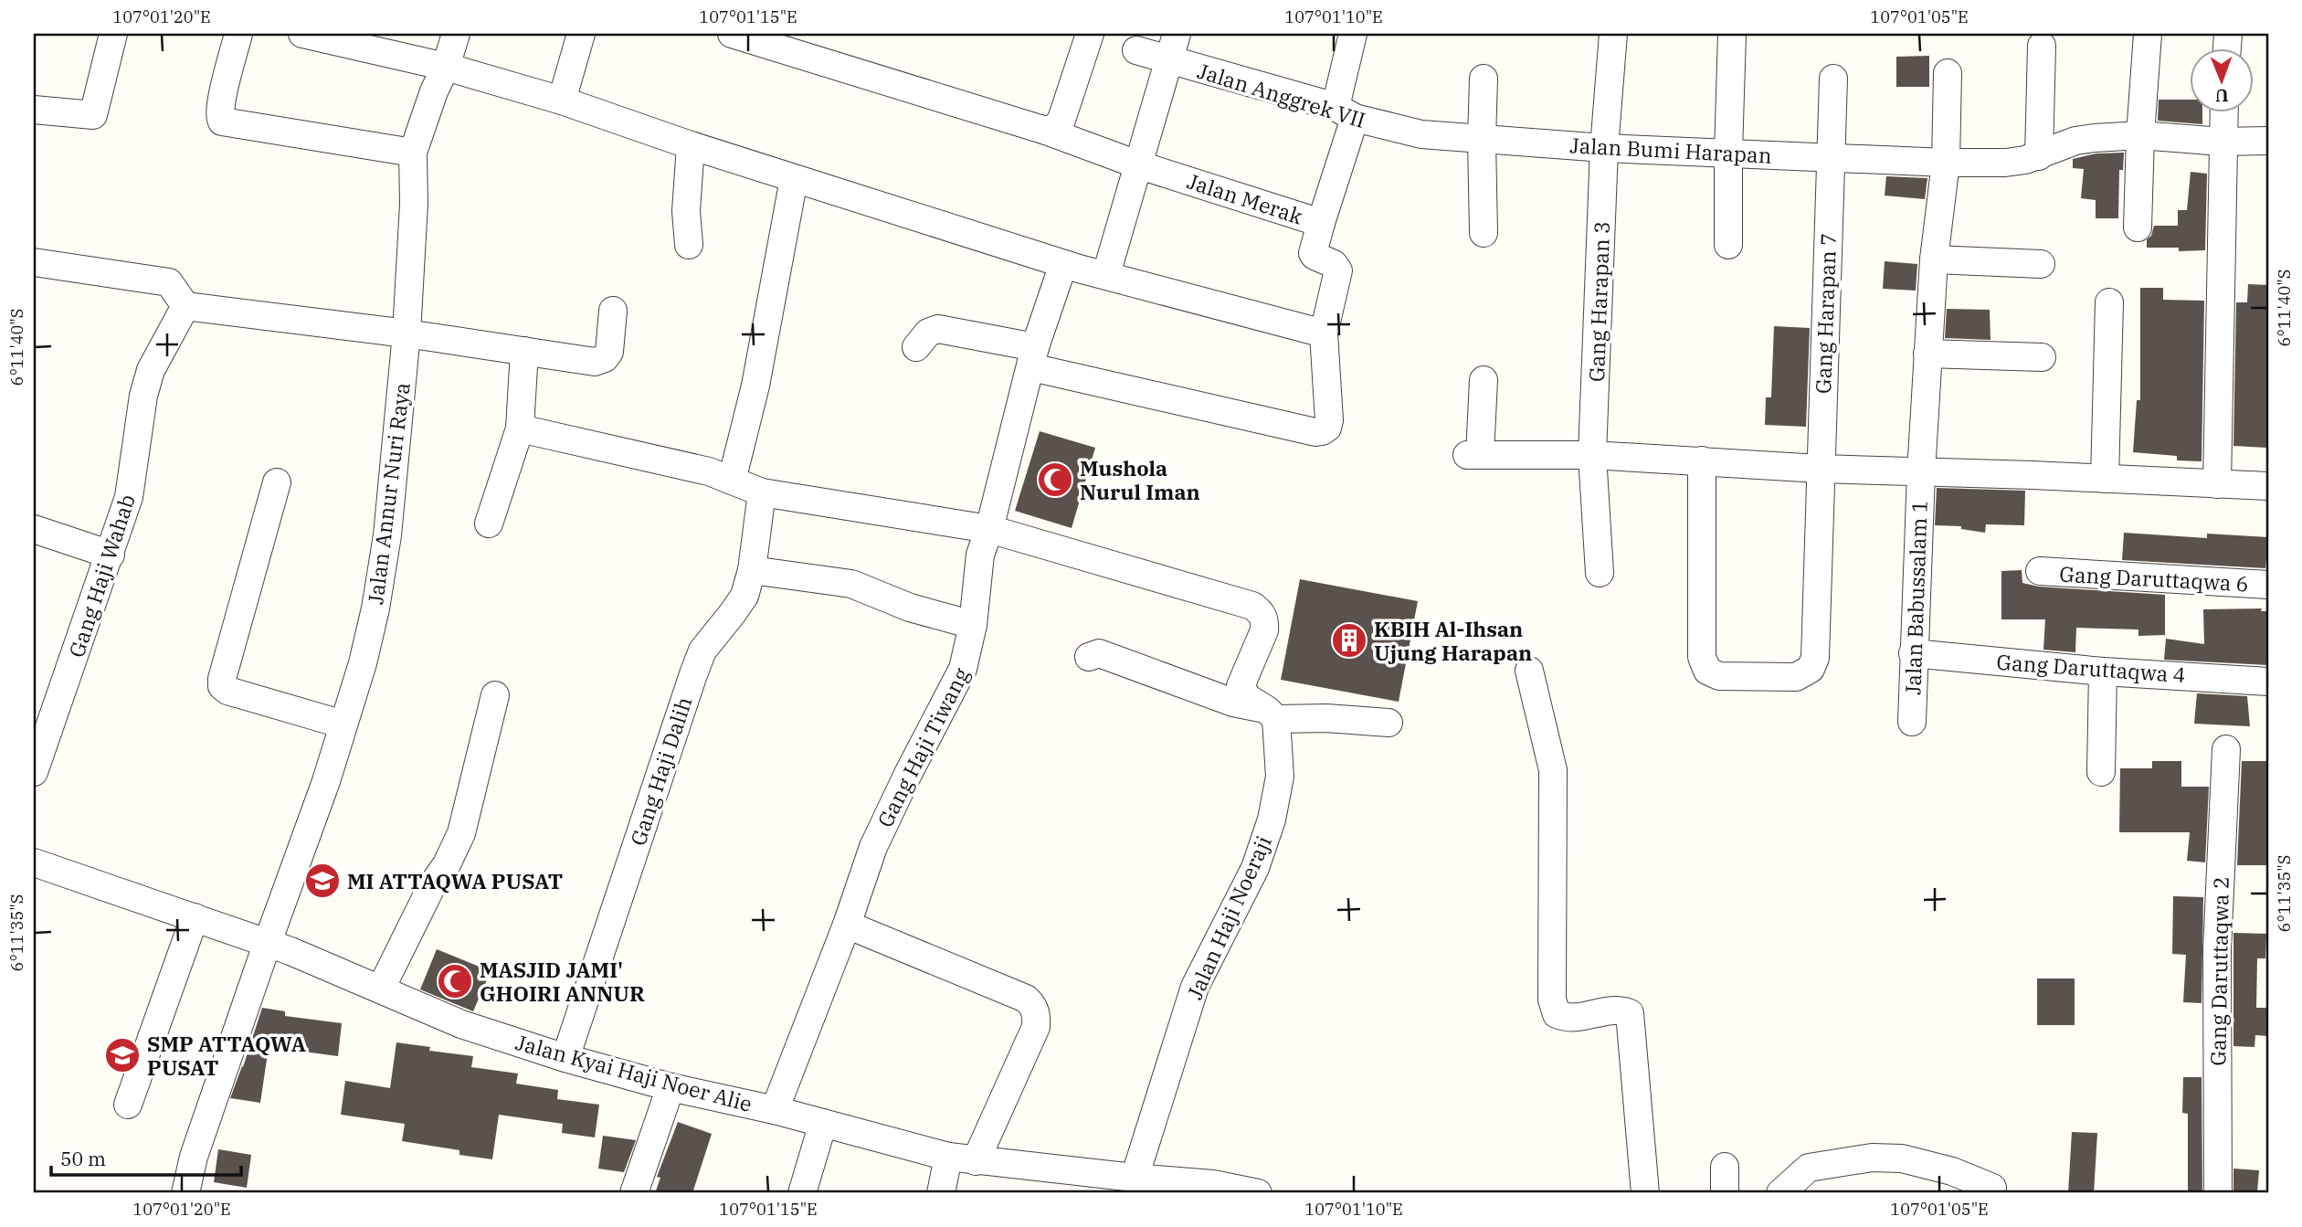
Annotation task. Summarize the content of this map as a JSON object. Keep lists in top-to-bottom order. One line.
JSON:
{"streets":{"street":["Jalan Anggrek VII","Jalan Bumi Harapan","Jalan Merak","Gang Harapan 3","Gang Harapan 7","Jalan Annur Nuri Raya","Gang Haji Wahab","Gang Daruttaqwa 6","Jalan Babussalam 1","Gang Daruttaqwa 4","Gang Haji Tiwang","Gang Haji Dalih","Jalan Haji Noeraji","Gang Daruttaqwa 2","Jalan Kyai Haji Noer Alie"]},"crossings":[["Jalan Anggrek VII","Jalan Bumi Harapan"],["Jalan Anggrek VII","Jalan Merak"],["Jalan Bumi Harapan","Gang Harapan 3"],["Jalan Bumi Harapan","Gang Harapan 7"],["Jalan Annur Nuri Raya","Jalan Kyai Haji Noer Alie"],["Jalan Babussalam 1","Gang Daruttaqwa 4"],["Gang Haji Tiwang","Jalan Kyai Haji Noer Alie"],["Gang Haji Dalih","Jalan Kyai Haji Noer Alie"],["Jalan Haji Noeraji","Jalan Kyai Haji Noer Alie"]],"places":{"mosque":["Mushola Nurul Iman","MASJID JAMI' GHOIRI ANNUR"],"building":["KBIH Al-Ihsan Ujung Harapan"],"school or university":["MI ATTAQWA PUSAT","SMP ATTAQWA PUSAT"]},"scale_bar":"50 m","north":"bottom","coordinates":["107°01'20\"E","107°01'15\"E","107°01'10\"E","107°01'05\"E","6°11'40\"S","6°11'35\"S"]}
